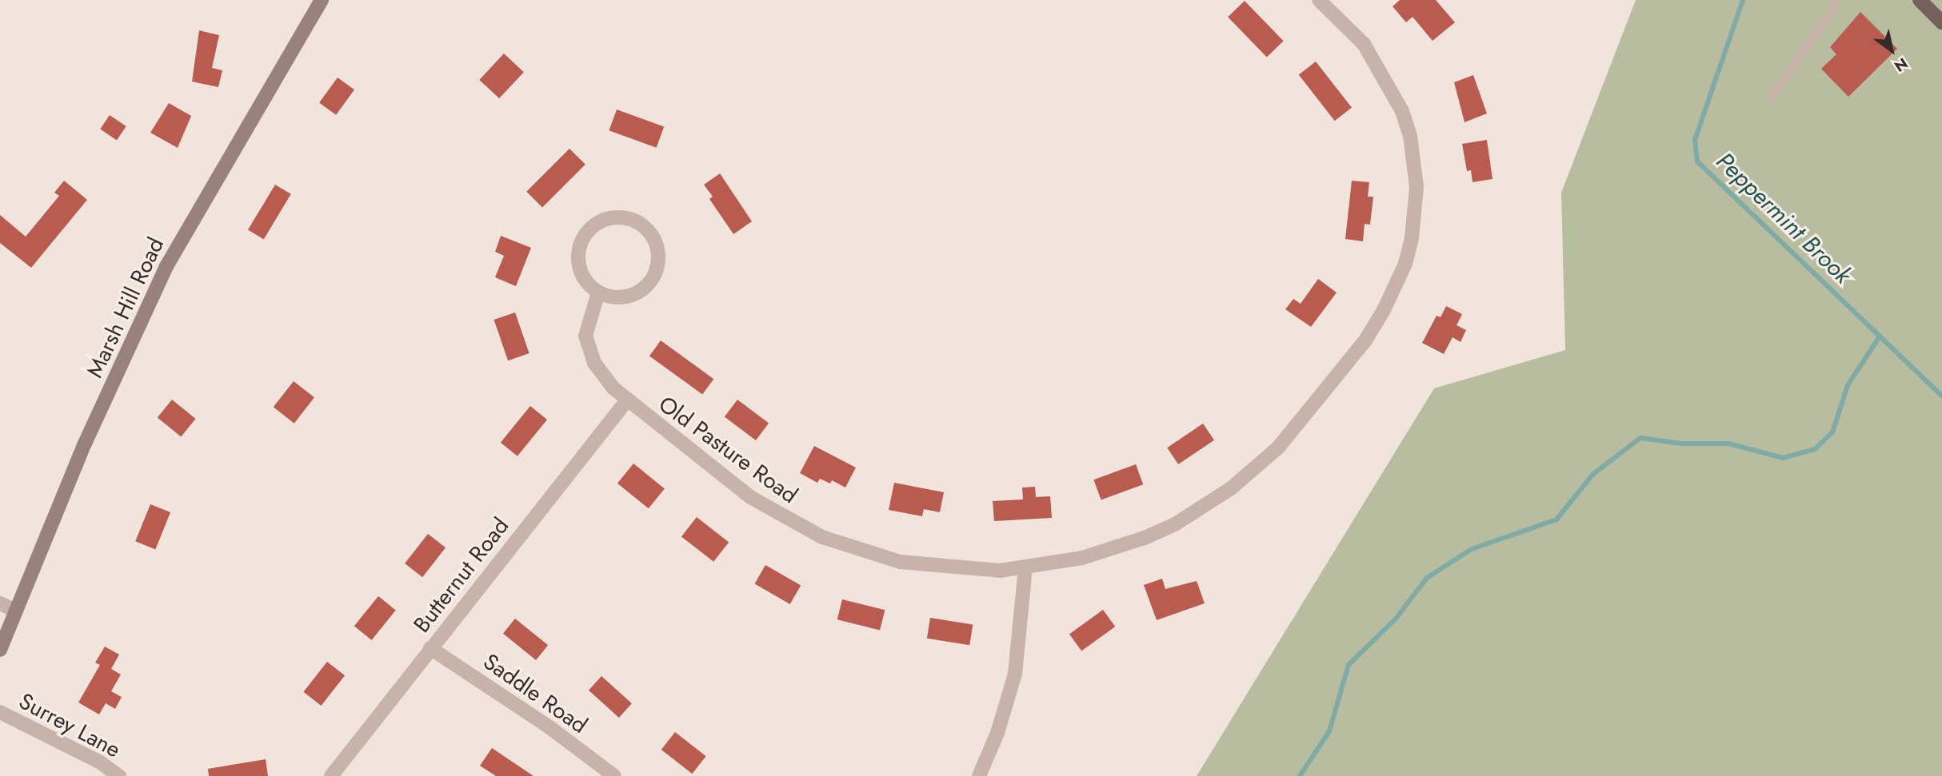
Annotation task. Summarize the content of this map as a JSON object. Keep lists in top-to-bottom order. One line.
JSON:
{"streets":{"street":["Marsh Hill Road","Old Pasture Road","Butternut Road","Saddle Road","Surrey Lane"]},"crossings":[["Old Pasture Road","Butternut Road"],["Butternut Road","Saddle Road"]],"water":["Peppermint Brook"],"north":"bottom right"}
